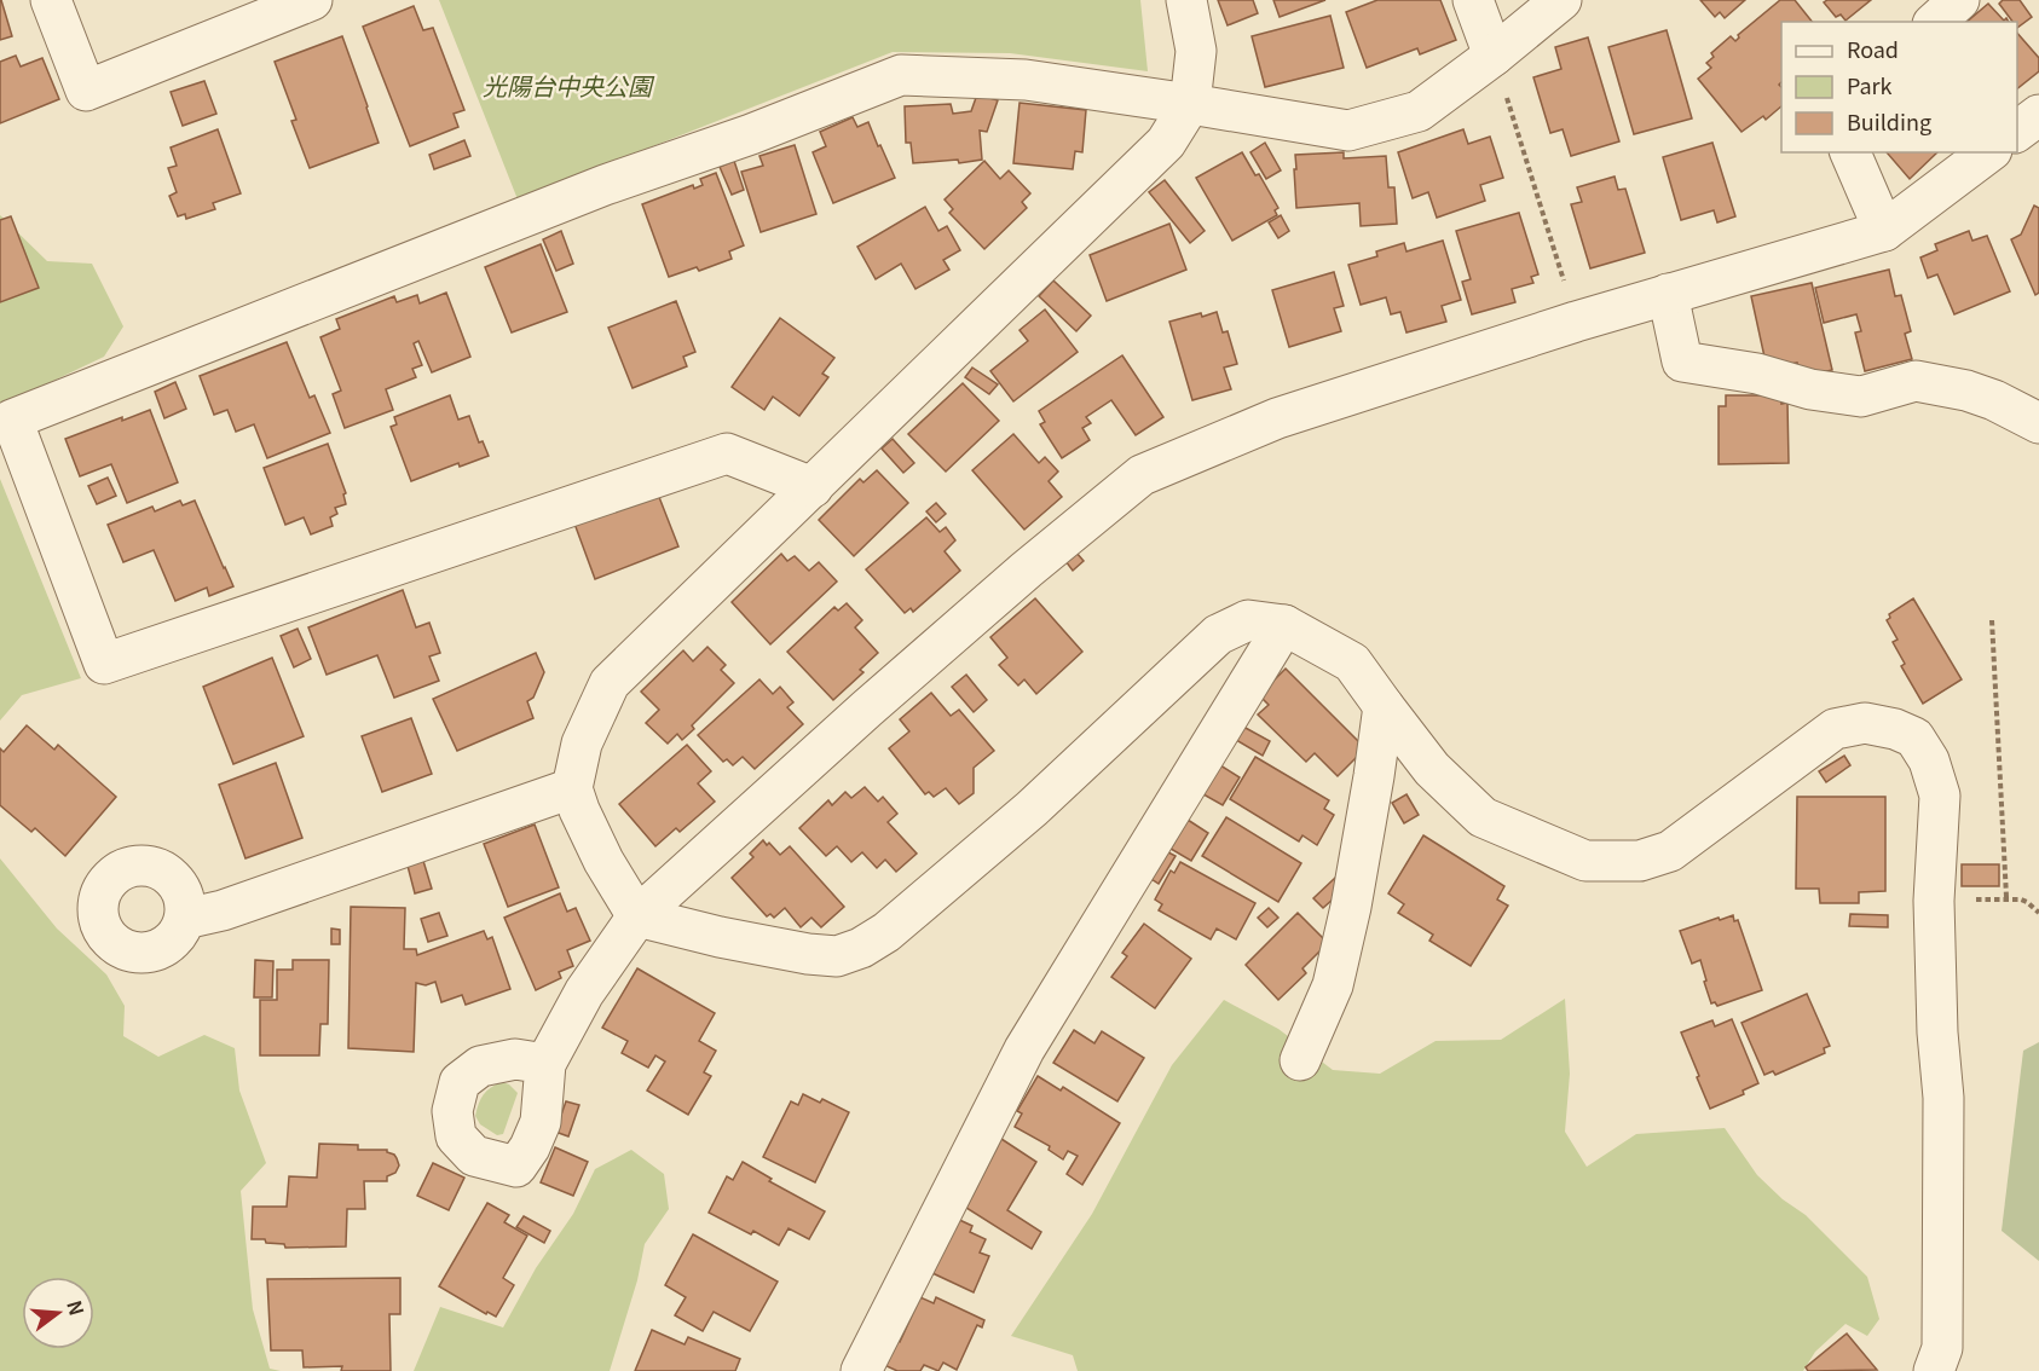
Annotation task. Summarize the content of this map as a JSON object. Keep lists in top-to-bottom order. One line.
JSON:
{"parks":["光陽台中央公園"],"legend":["Road","Park","Building"],"north":"right"}
